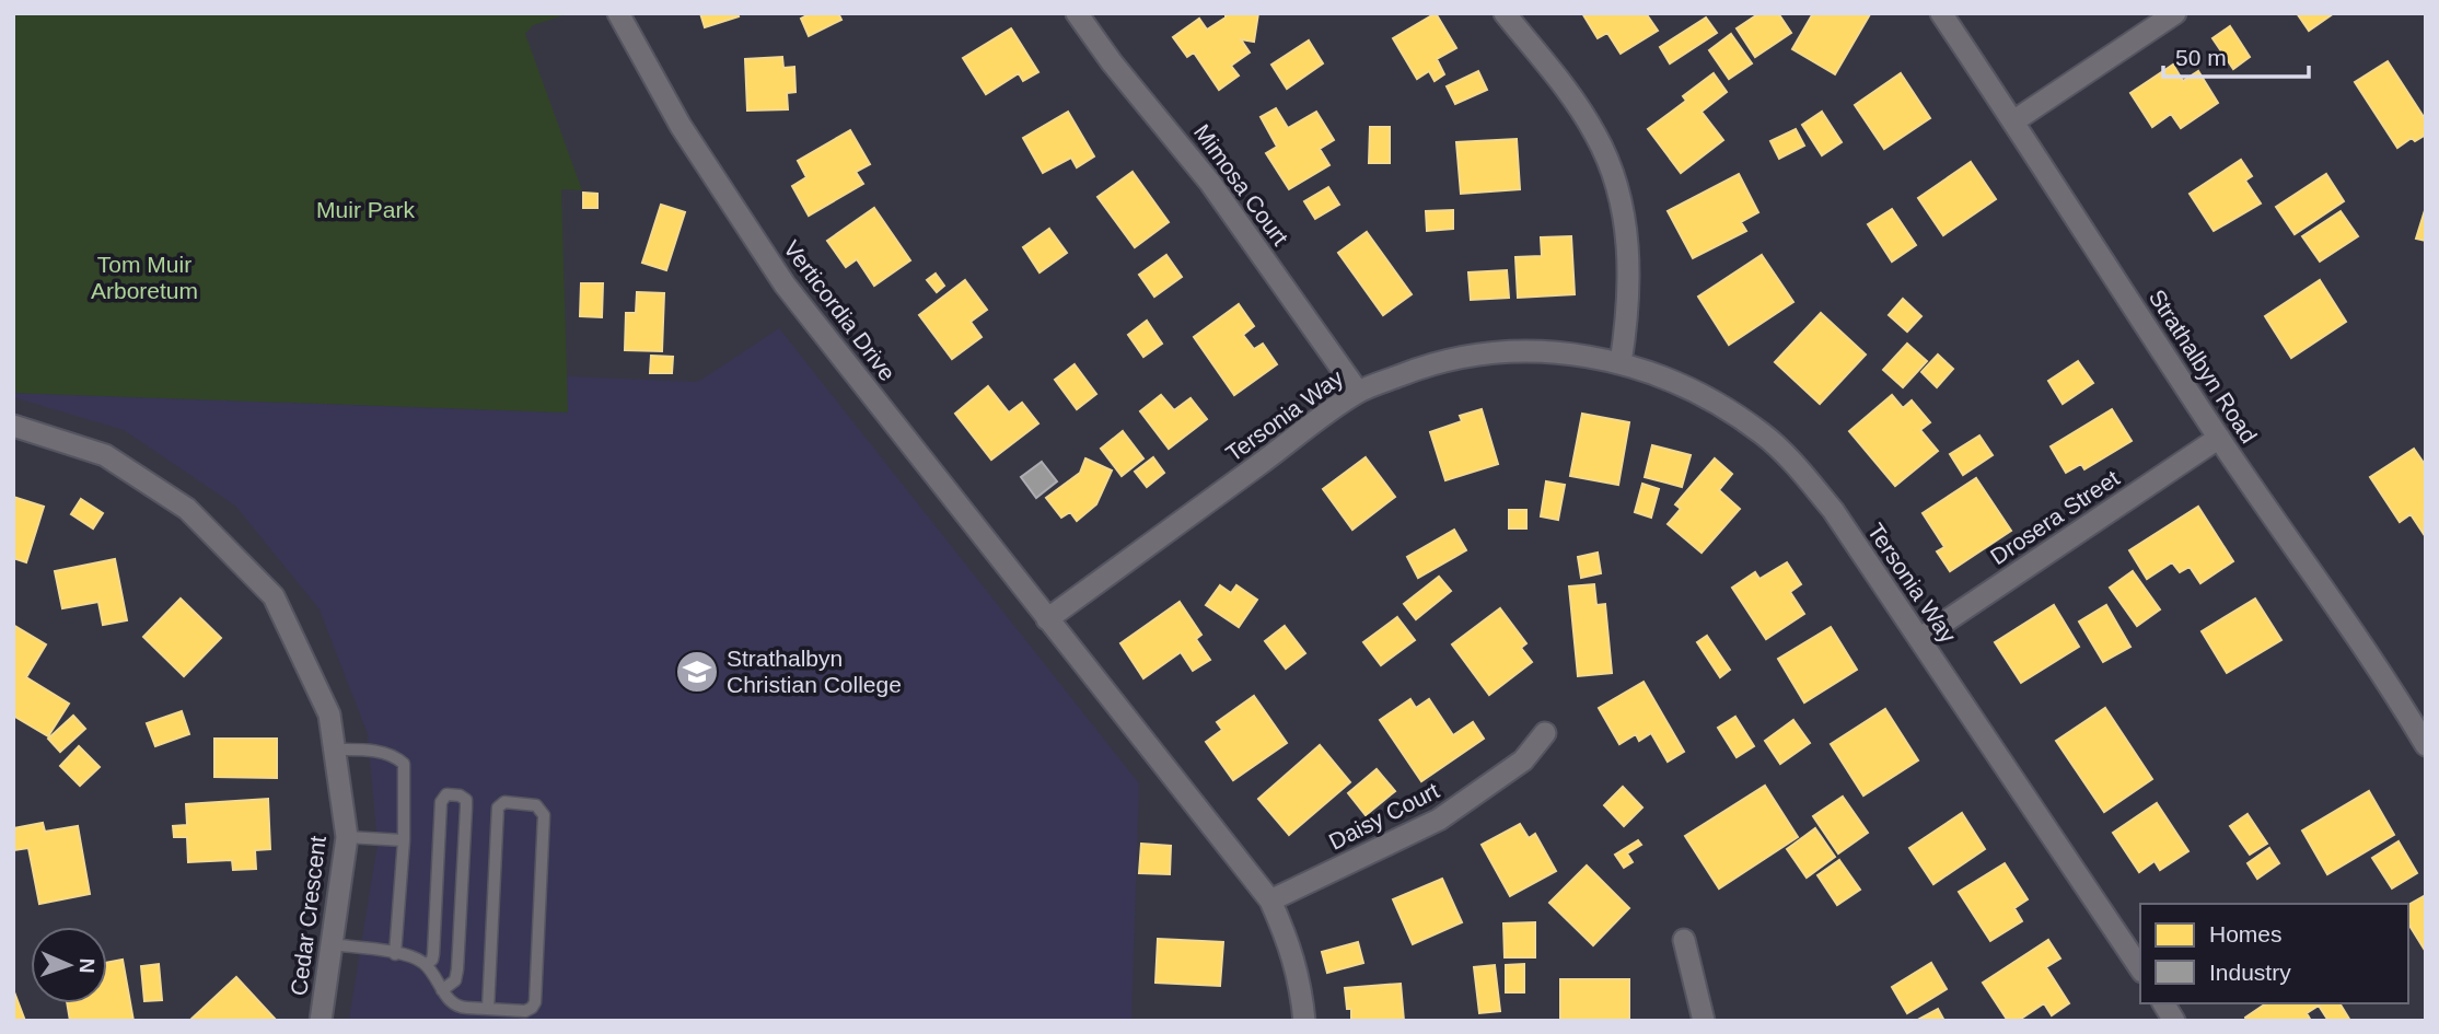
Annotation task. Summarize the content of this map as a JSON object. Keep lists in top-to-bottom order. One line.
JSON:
{"streets":{"street":["Mimosa Court","Verticordia Drive","Strathalbyn Road","Tersonia Way","Drosera Street","Daisy Court","Cedar Crescent"]},"crossings":[["Mimosa Court","Tersonia Way"],["Verticordia Drive","Tersonia Way"],["Strathalbyn Road","Drosera Street"],["Tersonia Way","Drosera Street"]],"parks":["Muir Park","Tom Muir Arboretum"],"places":{"school or university":["Strathalbyn Christian College"]},"legend":["Homes","Industry"],"scale_bar":"50 m","north":"right"}
